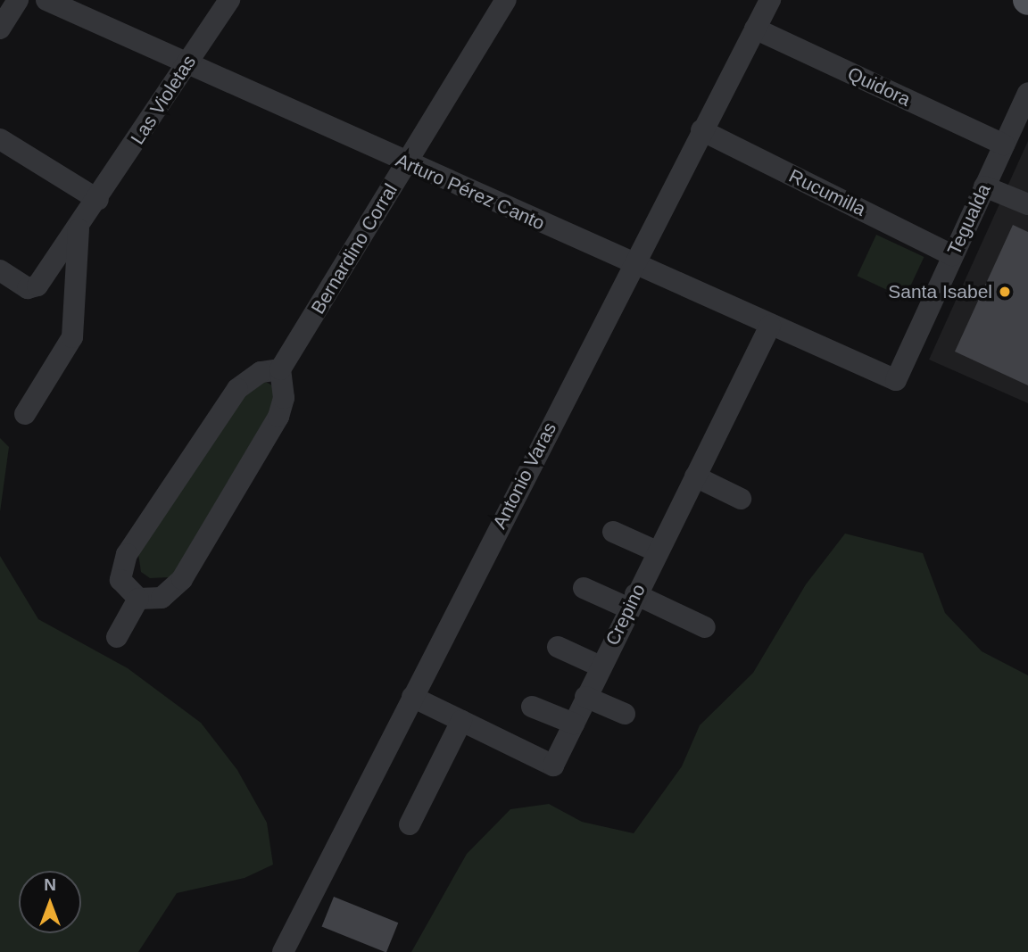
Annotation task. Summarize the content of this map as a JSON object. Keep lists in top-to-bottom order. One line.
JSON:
{"streets":{"street":["Quidora","Las Violetas","Arturo Pérez Canto","Rucumilla","Tegualda","Bernardino Corral","Antonio Varas","Crepino"]},"crossings":[["Quidora","Tegualda"],["Quidora","Antonio Varas"],["Las Violetas","Arturo Pérez Canto"],["Arturo Pérez Canto","Tegualda"],["Arturo Pérez Canto","Bernardino Corral"],["Arturo Pérez Canto","Antonio Varas"],["Arturo Pérez Canto","Crepino"],["Rucumilla","Tegualda"],["Rucumilla","Antonio Varas"],["Antonio Varas","Crepino"]],"places":["Santa Isabel"],"north":"top"}
